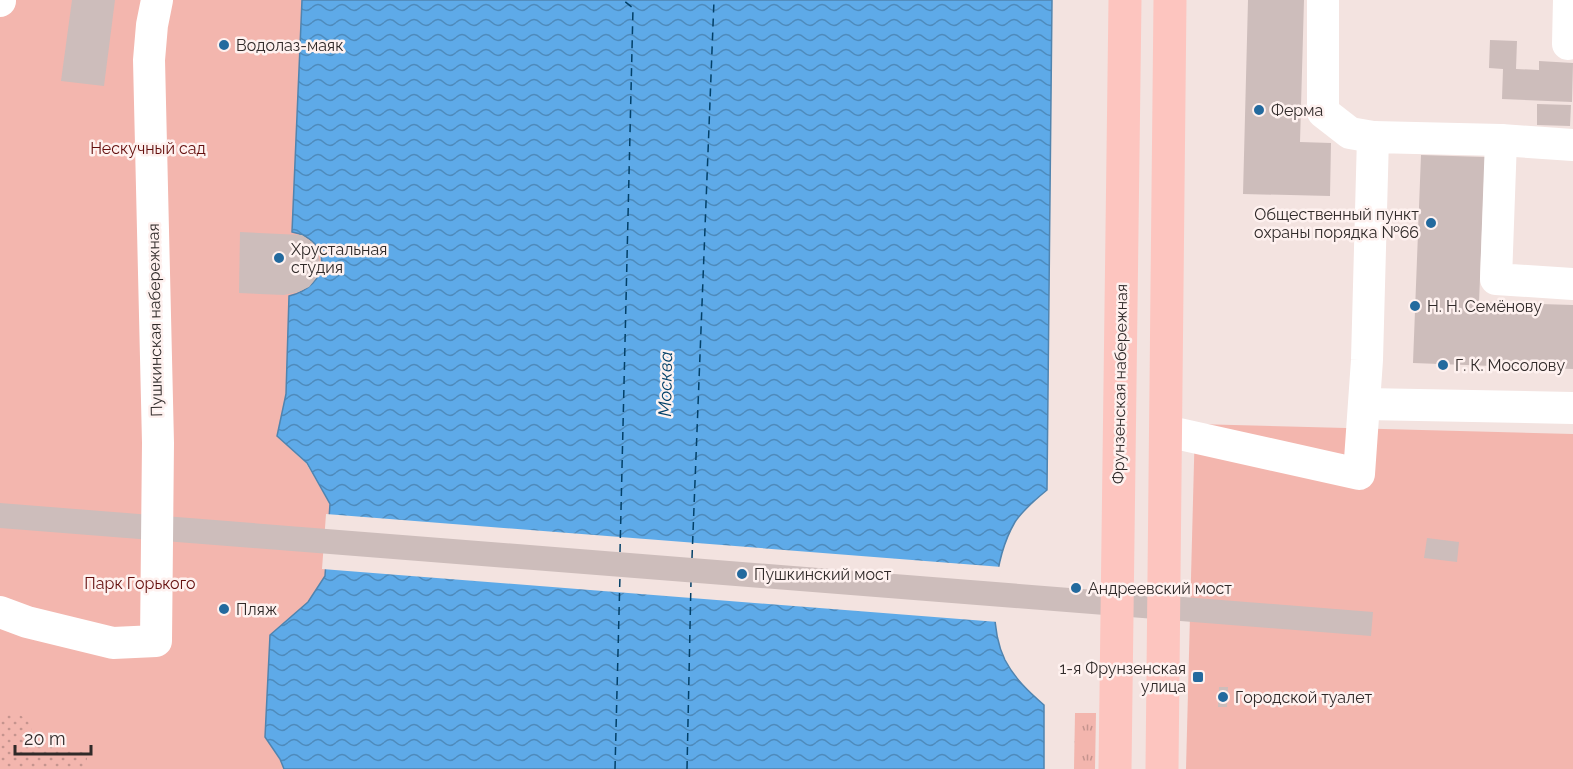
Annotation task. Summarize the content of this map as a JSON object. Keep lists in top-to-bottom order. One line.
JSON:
{"streets":{"main road":["Фрунзенская набережная"],"lane":["Пушкинская набережная"]},"water":["Москва"],"parks":["Нескучный сад","Парк Горького"],"places":{"other":["Водолаз-маяк","Ферма","Общественный пункт охраны порядка №66","Хрустальная студия","Н. Н. Семёнову","Г. К. Мосолову","Пушкинский мост","Андреевский мост","Пляж","Городской туалет"],"transit":["1-я Фрунзенская улица"]},"scale_bar":"20 m"}
